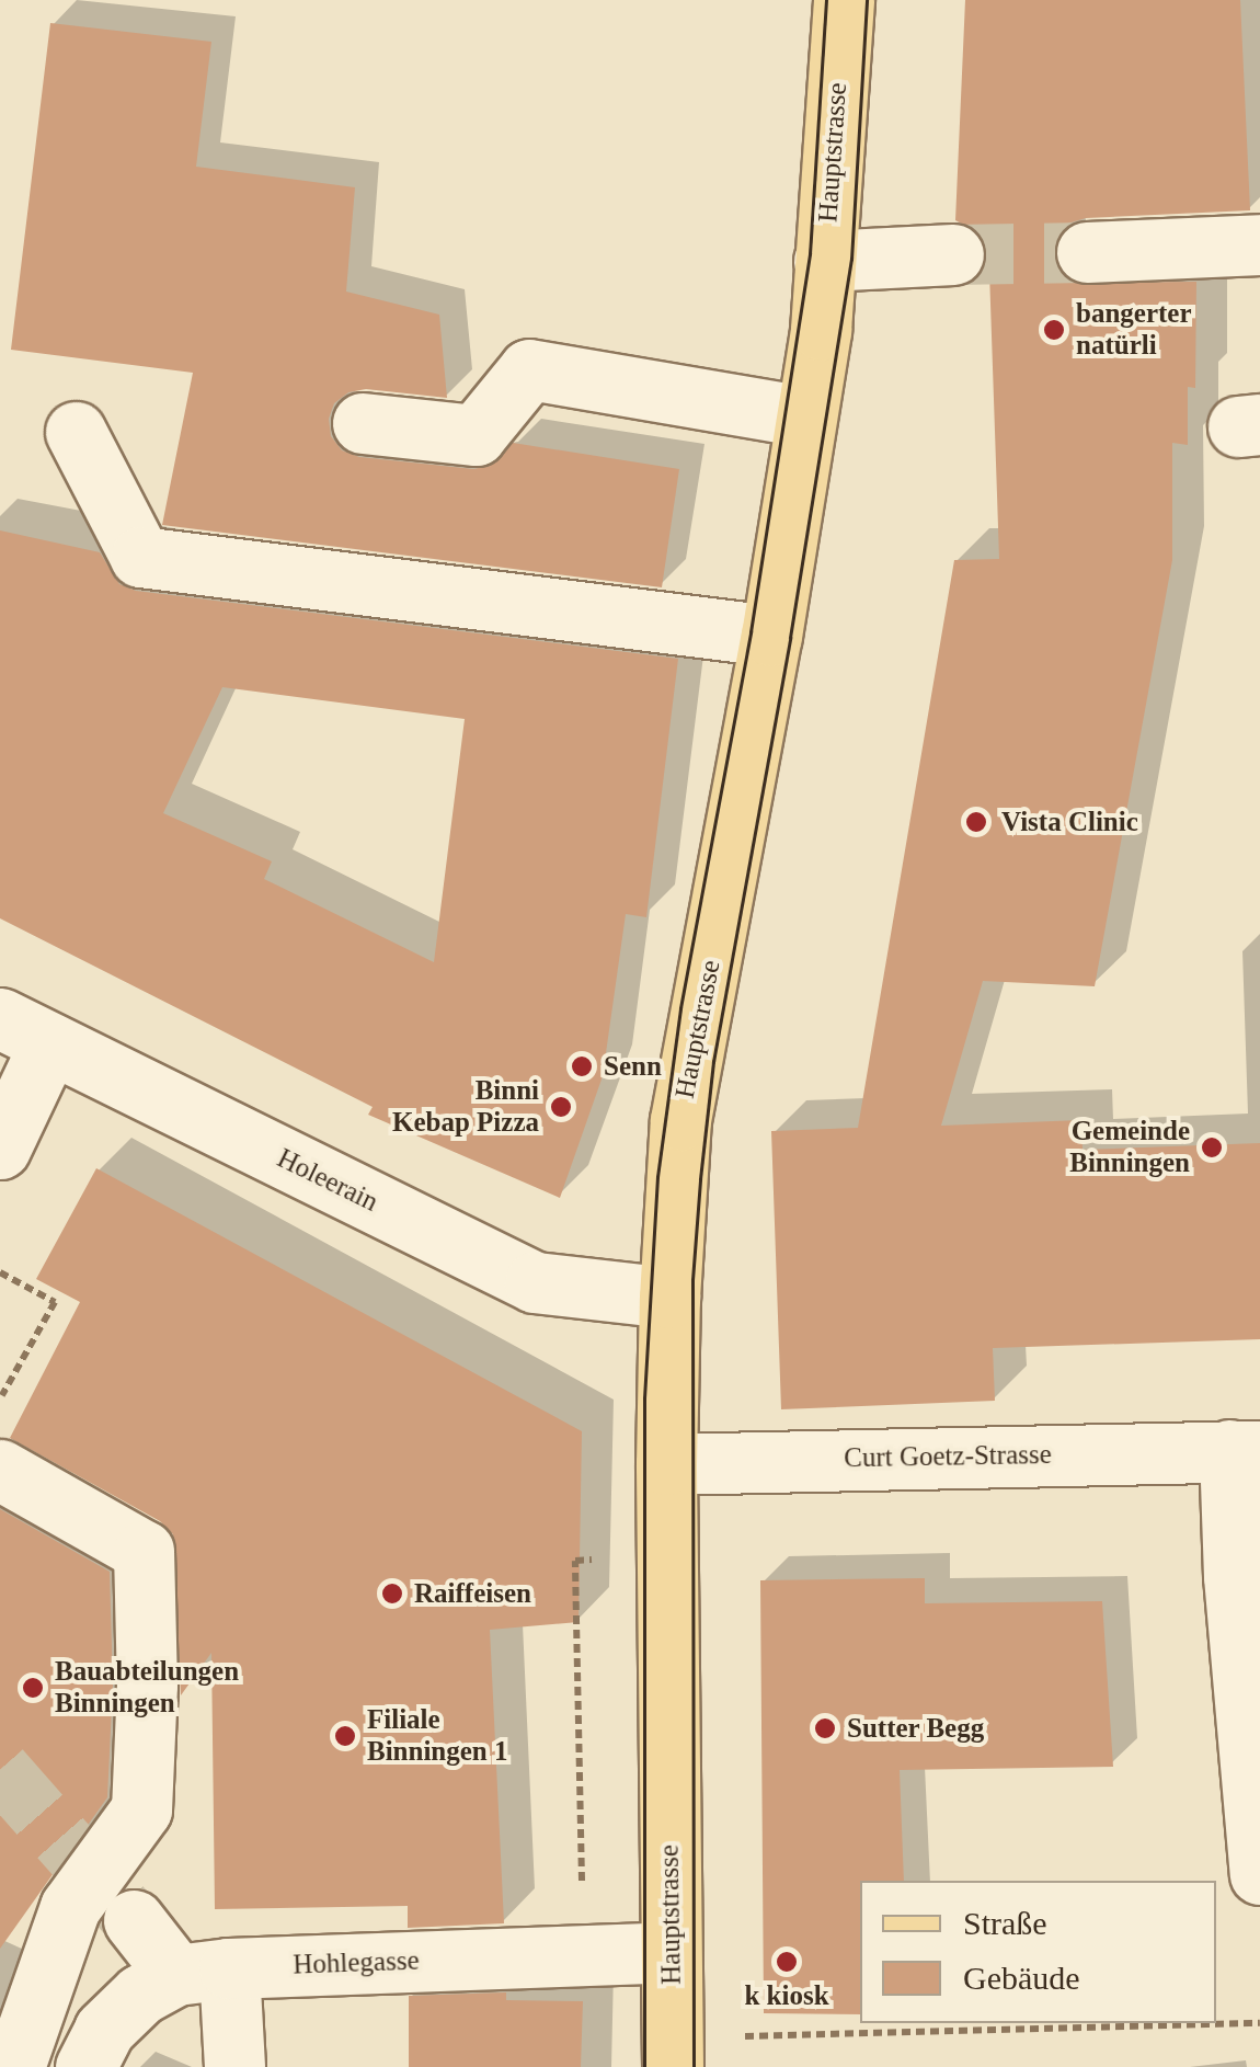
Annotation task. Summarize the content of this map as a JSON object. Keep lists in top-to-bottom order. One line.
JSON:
{"streets":{"main road":["Hauptstrasse"],"street":["Holeerain","Curt Goetz-Strasse","Hohlegasse"]},"crossings":[["Hauptstrasse","Holeerain"],["Hauptstrasse","Curt Goetz-Strasse"],["Hauptstrasse","Hohlegasse"]],"places":["bangerter natürli","Vista Clinic","Senn","Binni Kebap Pizza","Gemeinde Binningen","Raiffeisen","Bauabteilungen Binningen","Sutter Begg","Filiale Binningen 1","k kiosk"],"legend":["Straße","Gebäude"]}
